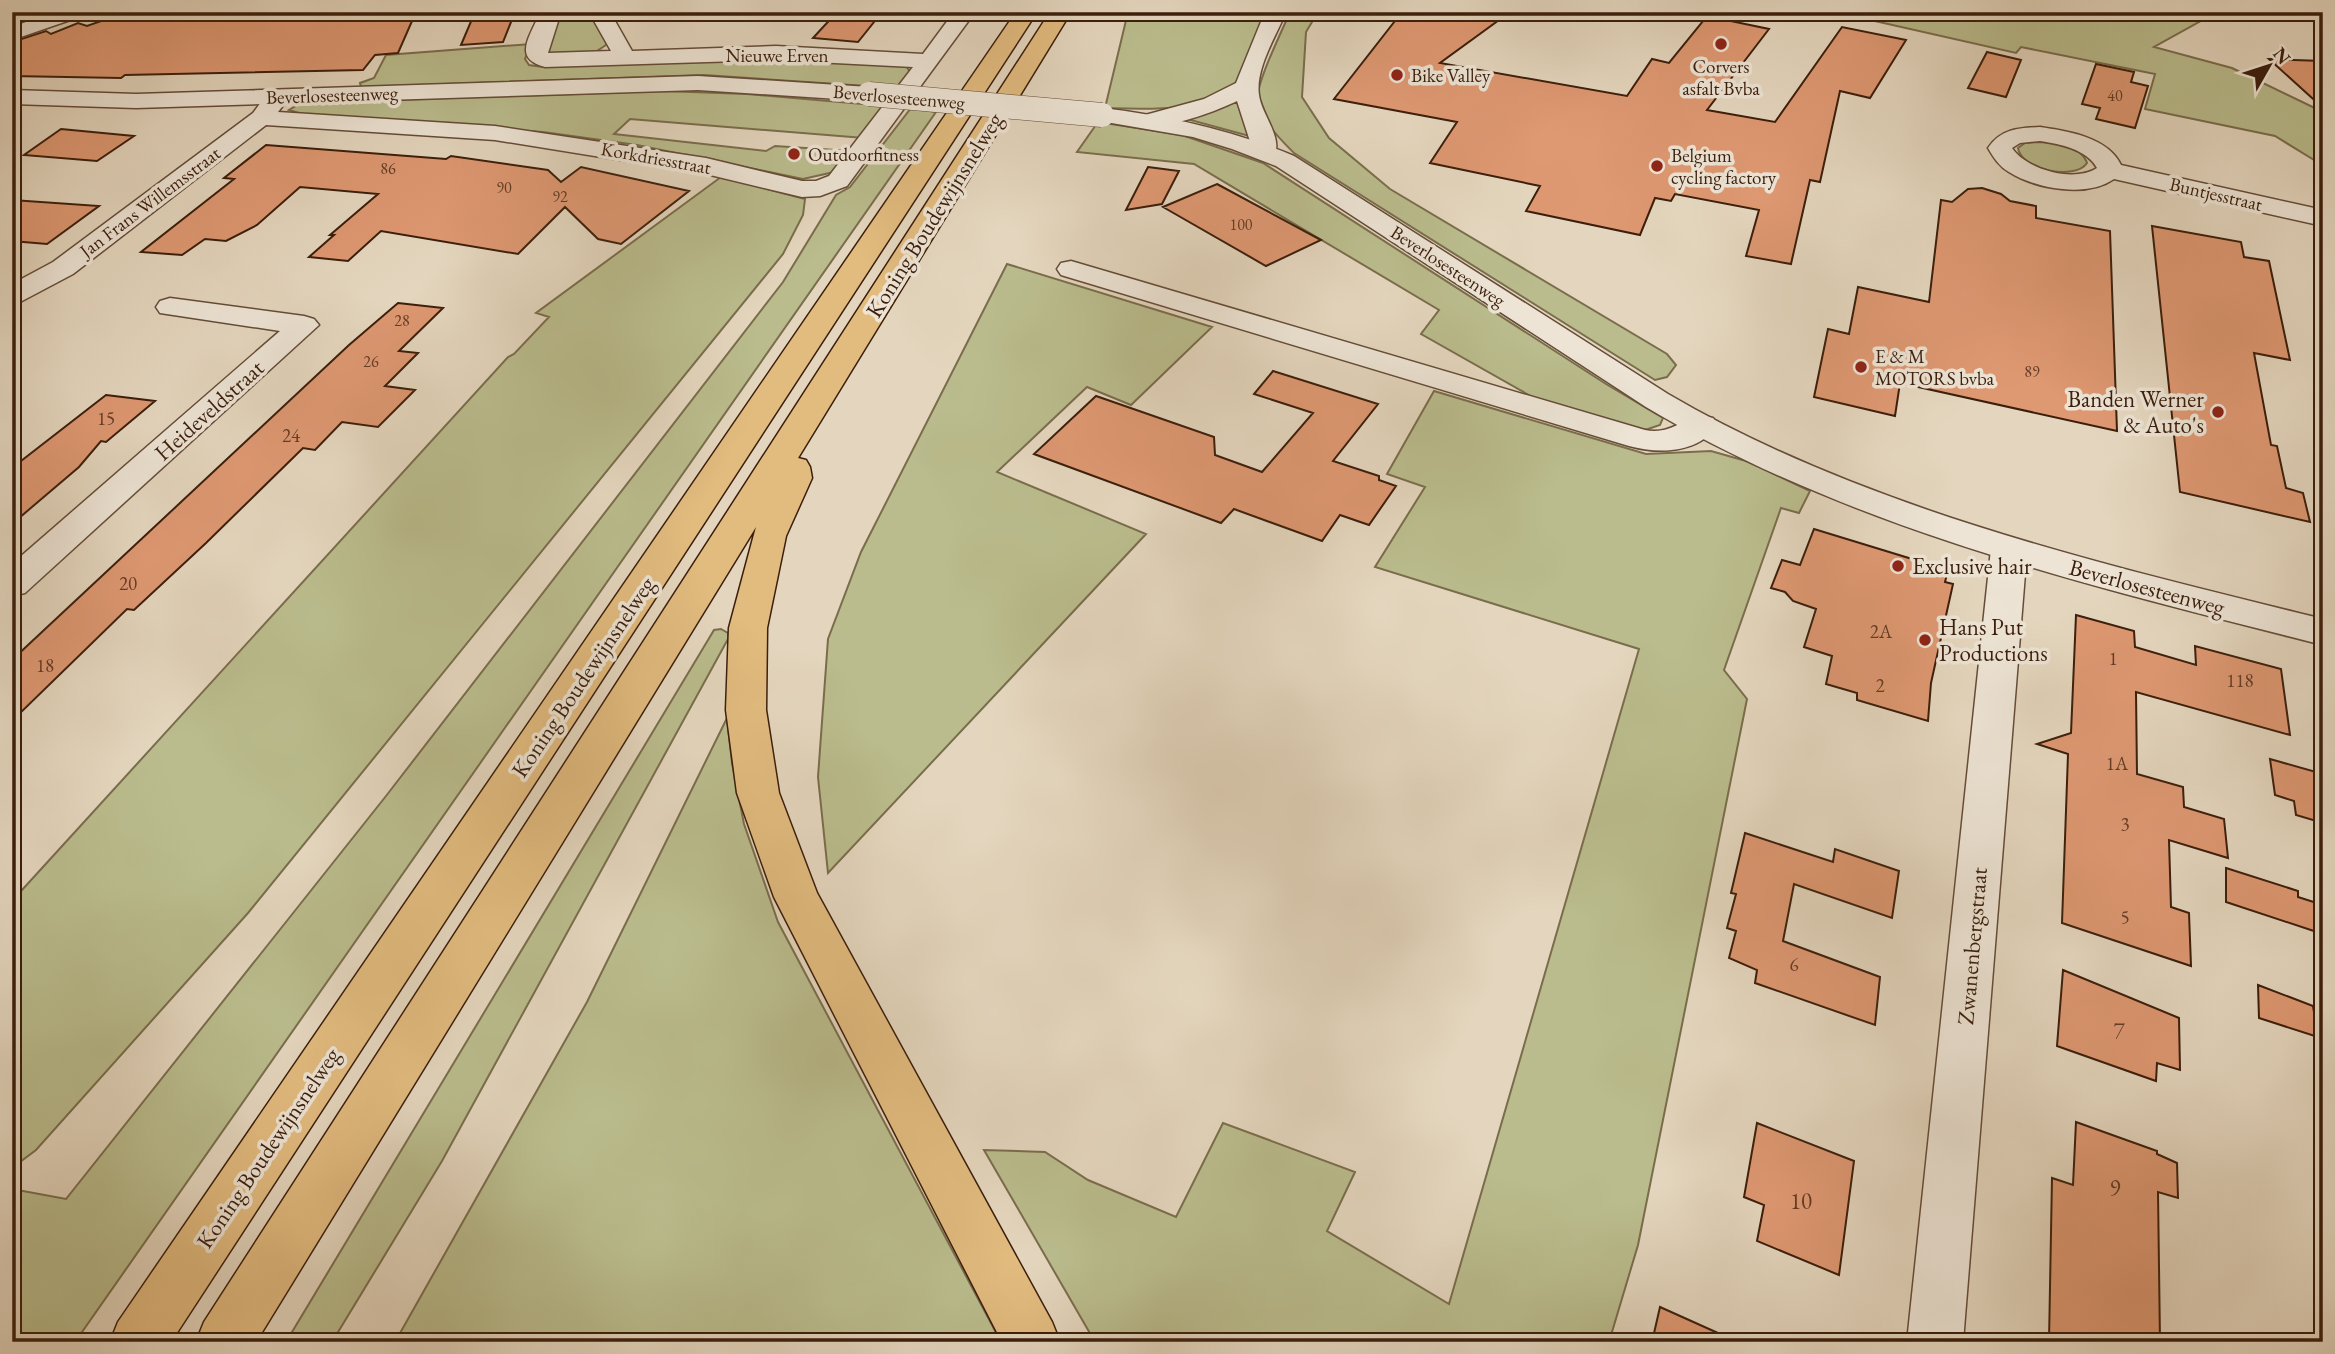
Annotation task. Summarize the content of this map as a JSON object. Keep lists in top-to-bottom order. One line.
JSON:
{"streets":{"highway":["Koning Boudewijnsnelweg"],"street":["Nieuwe Erven","Beverlosesteenweg","Korkdriesstraat","Buntjesstraat","Jan Frans Willemsstraat","Heideveldstraat","Zwanenbergstraat"]},"crossings":[["Nieuwe Erven","Korkdriesstraat"],["Beverlosesteenweg","Jan Frans Willemsstraat"],["Beverlosesteenweg","Zwanenbergstraat"],["Korkdriesstraat","Jan Frans Willemsstraat"]],"places":["Corvers asfalt Bvba","Bike Valley","Outdoorfitness","Belgium cycling factory","E & M MOTORS bvba","Banden Werner & Auto's","Exclusive hair","Hans Put Productions"],"house_numbers":["40","86","90","92","100","28","26","89","15","24","20","2A","1","18","118","2","1A","3","5","6","7","9","10"],"north":"top right"}
